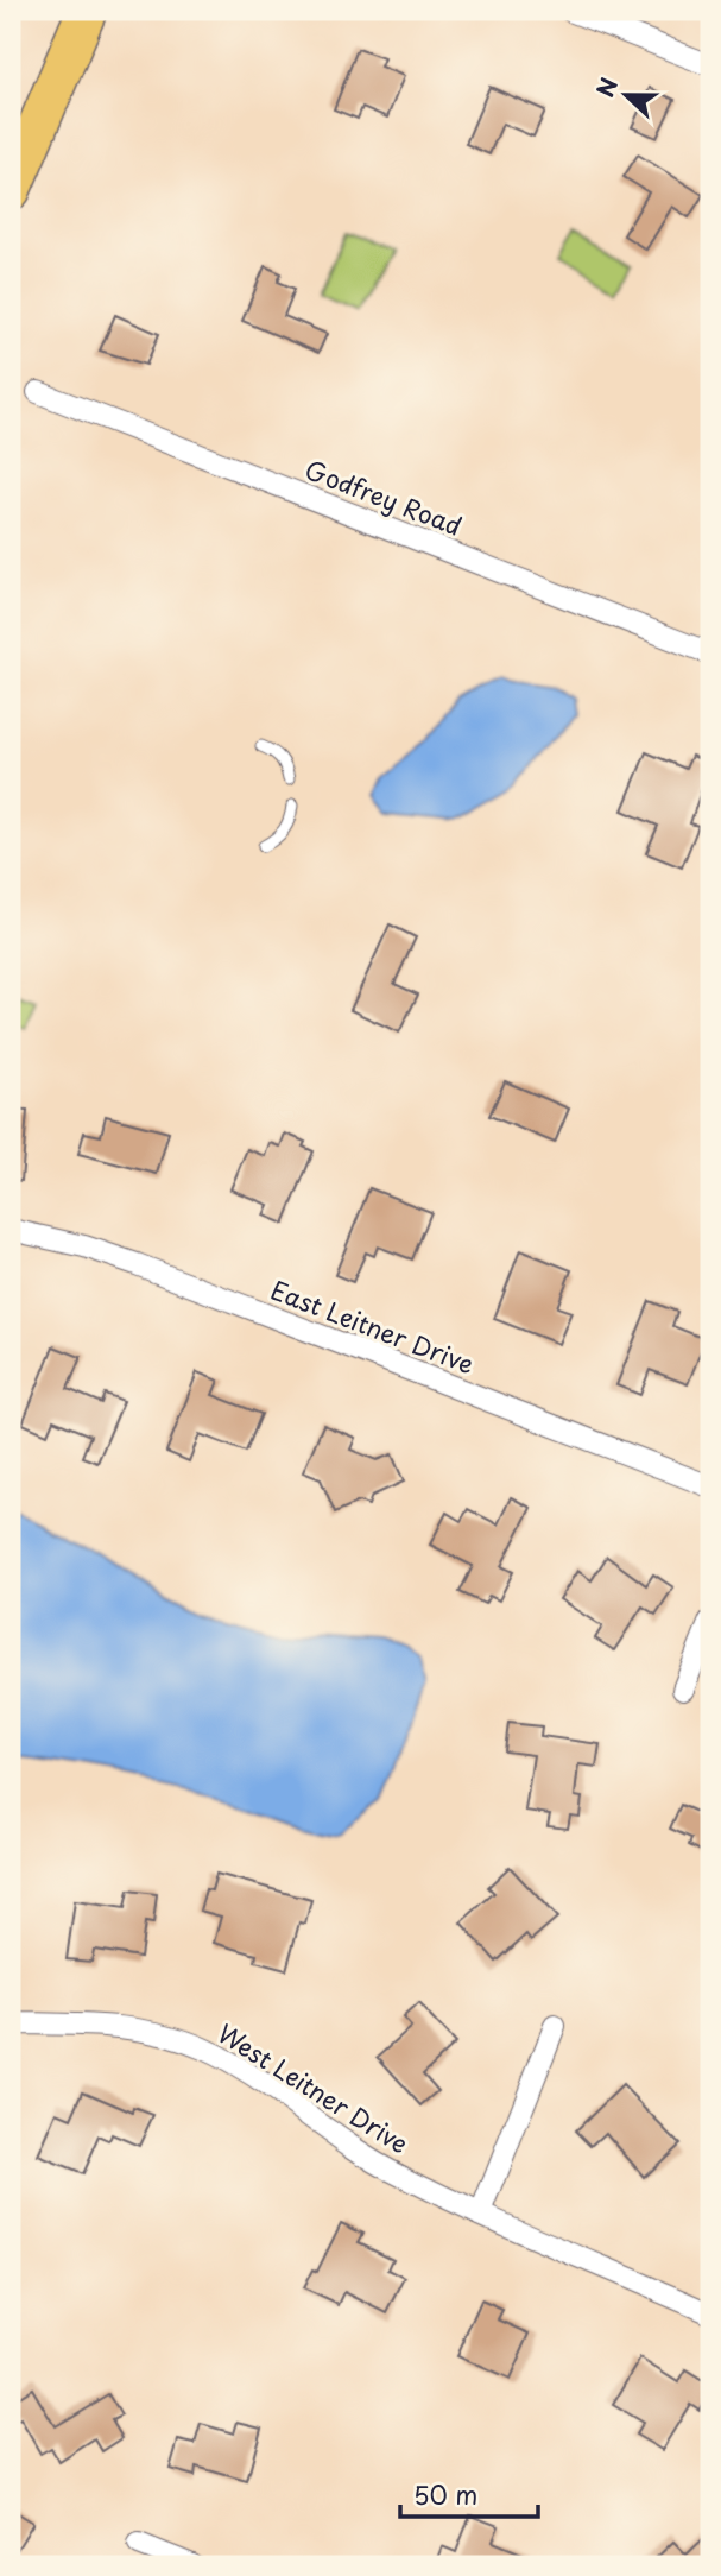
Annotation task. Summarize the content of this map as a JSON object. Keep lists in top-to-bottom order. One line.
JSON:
{"streets":{"street":["Godfrey Road","East Leitner Drive","West Leitner Drive"]},"scale_bar":"50 m","north":"left"}
